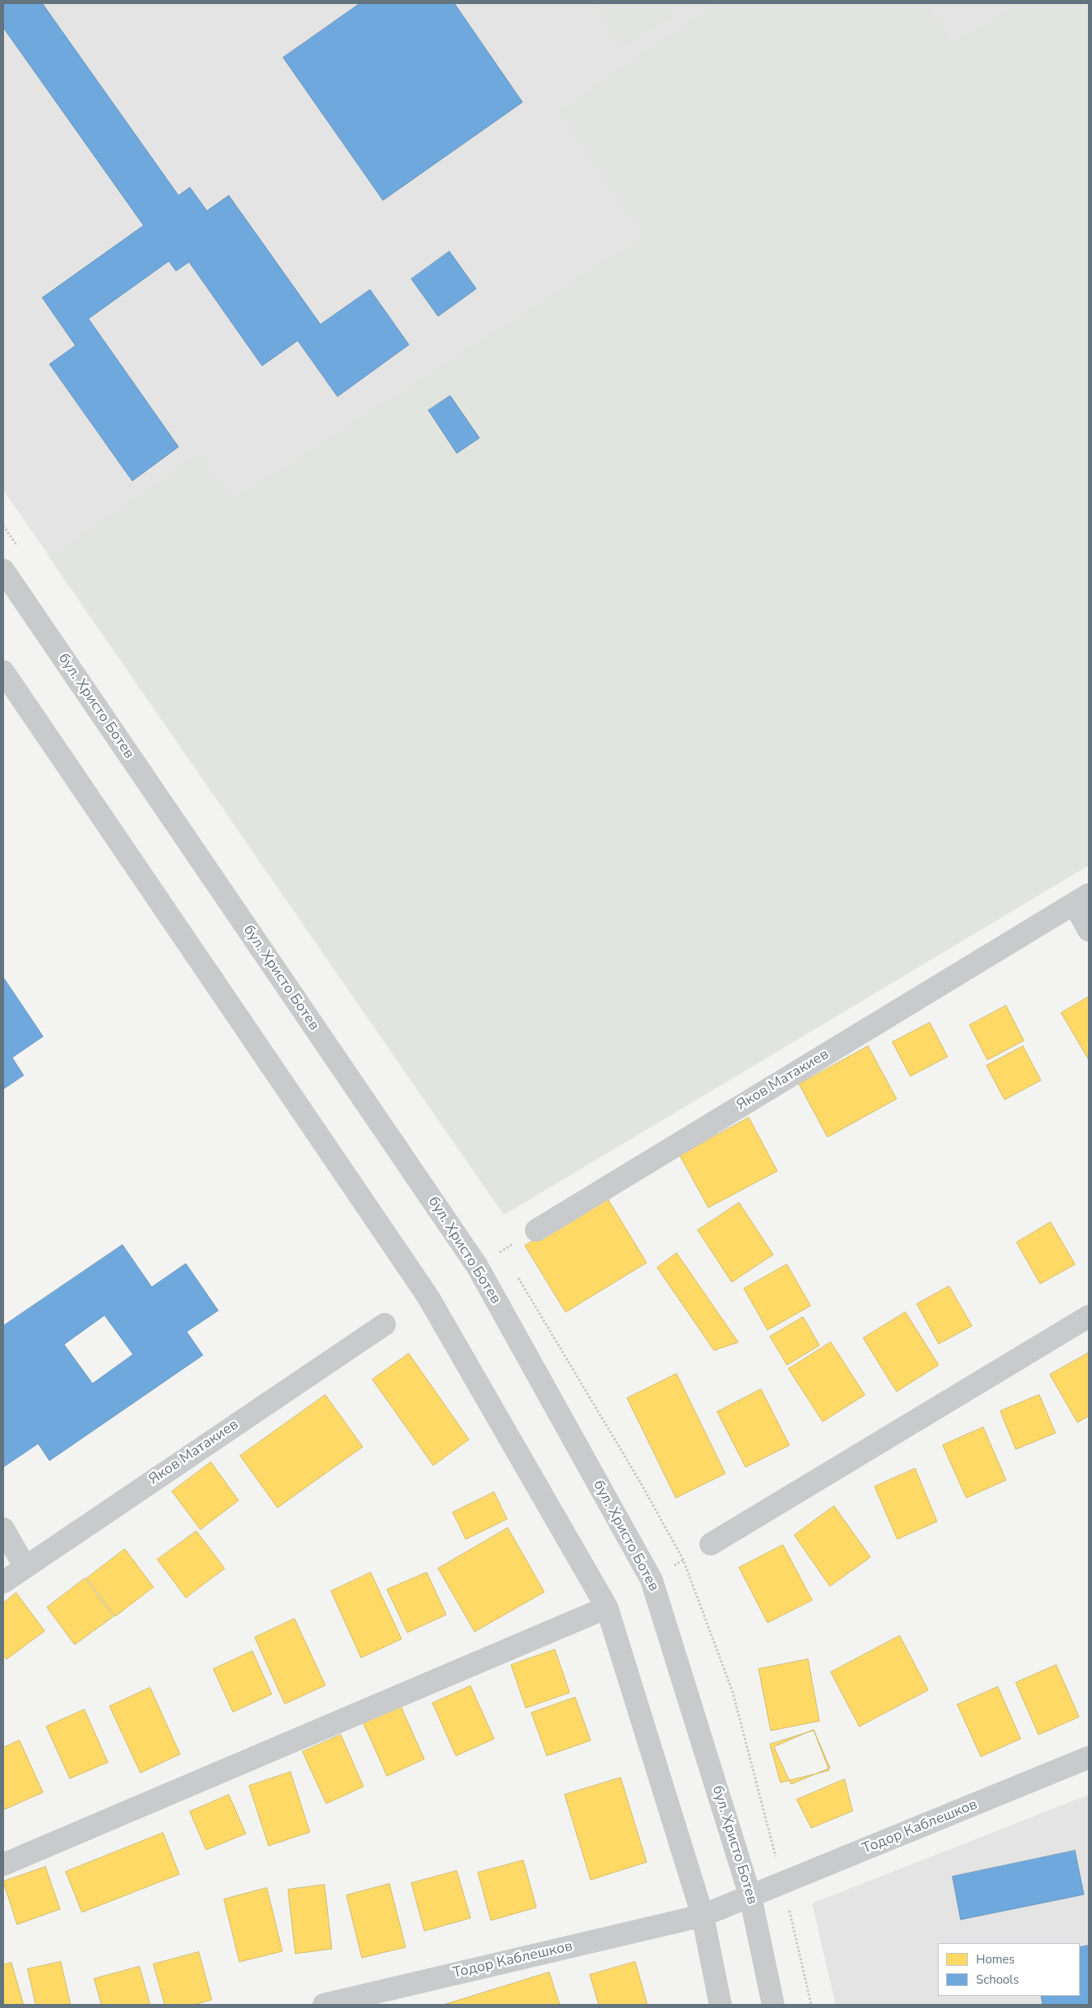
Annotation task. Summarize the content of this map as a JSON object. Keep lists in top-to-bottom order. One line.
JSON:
{"streets":{"street":["бул. Христо Ботев","Яков Матакиев","Тодор Каблешков"]},"crossings":[["бул. Христо Ботев","Тодор Каблешков"]],"legend":["Homes","Schools"]}
